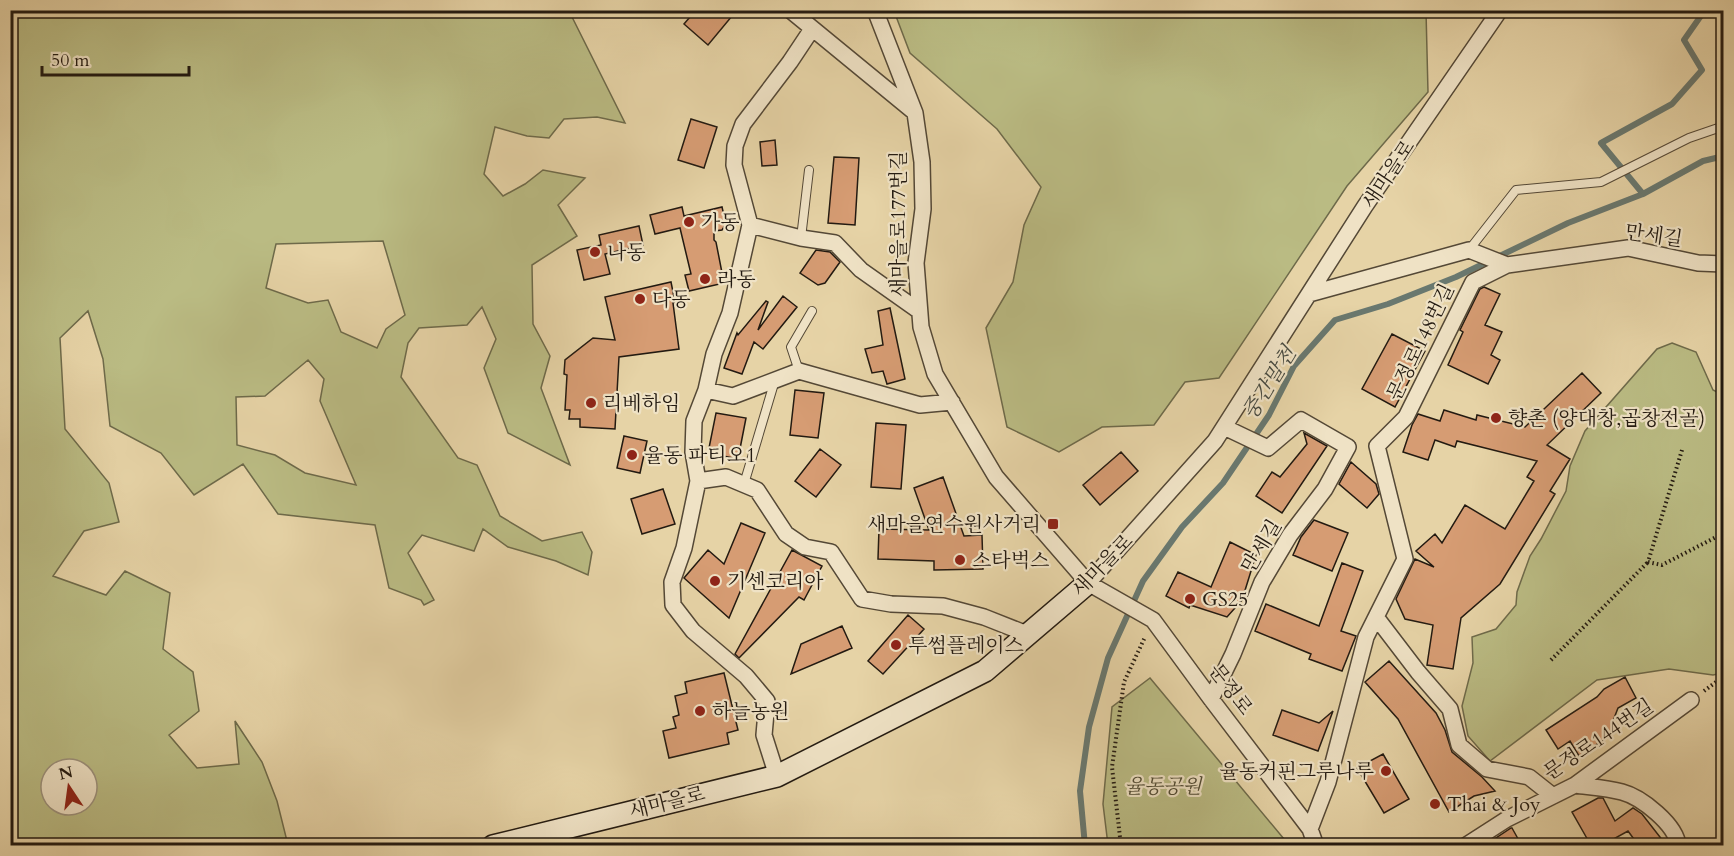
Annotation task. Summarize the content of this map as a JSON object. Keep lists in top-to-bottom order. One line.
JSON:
{"streets":{"street":["새마을로","새마을로177번길","만세길","문정로148번길","문정로","문정로144번길"]},"crossings":[["새마을로","새마을로177번길"],["새마을로","문정로"],["새마을로177번길","문정로"],["만세길","문정로148번길"],["만세길","문정로"]],"water":["중간말천"],"parks":["율동공원"],"places":{"other":["가동","나동","라동","다동","리베하임","향촌 (양대창,곱창전골)","율동 파티오1","스타벅스","기센코리아","GS25","투썸플레이스","하늘농원","율동커핀그루나루","Thai & Joy"],"transit":["새마을연수원사거리"]},"scale_bar":"50 m","north":"top"}
